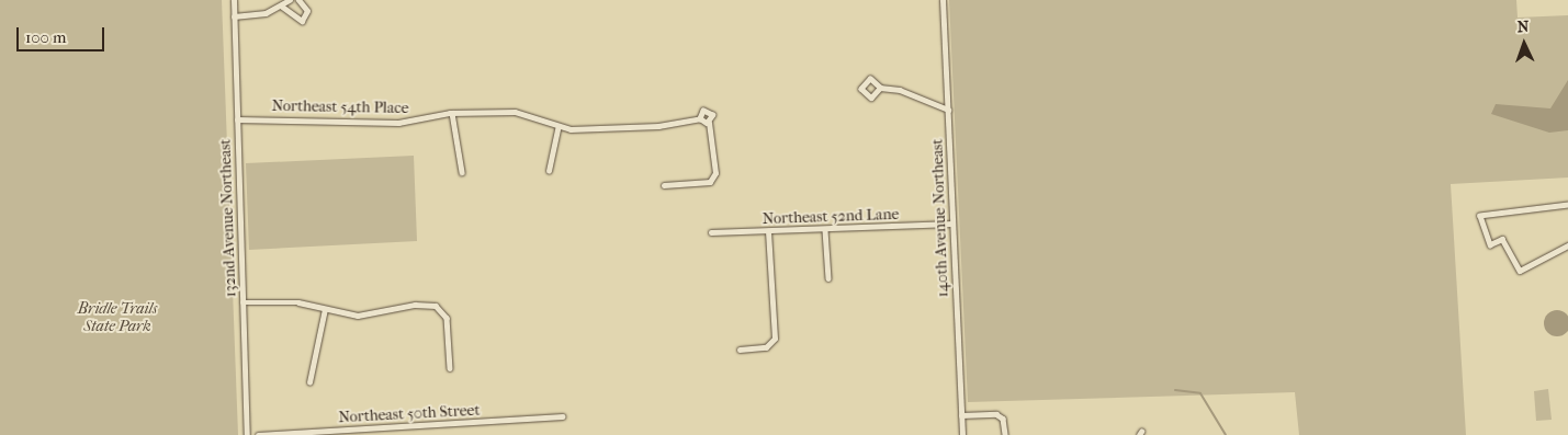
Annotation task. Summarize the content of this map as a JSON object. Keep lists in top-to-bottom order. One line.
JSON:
{"streets":{"street":["Northeast 54th Place","Northeast 52nd Lane","132nd Avenue Northeast","140th Avenue Northeast","Northeast 50th Street"]},"crossings":[["Northeast 54th Place","132nd Avenue Northeast"],["Northeast 52nd Lane","140th Avenue Northeast"]],"parks":["Bridle Trails State Park"],"scale_bar":"100 m","north":"top"}
